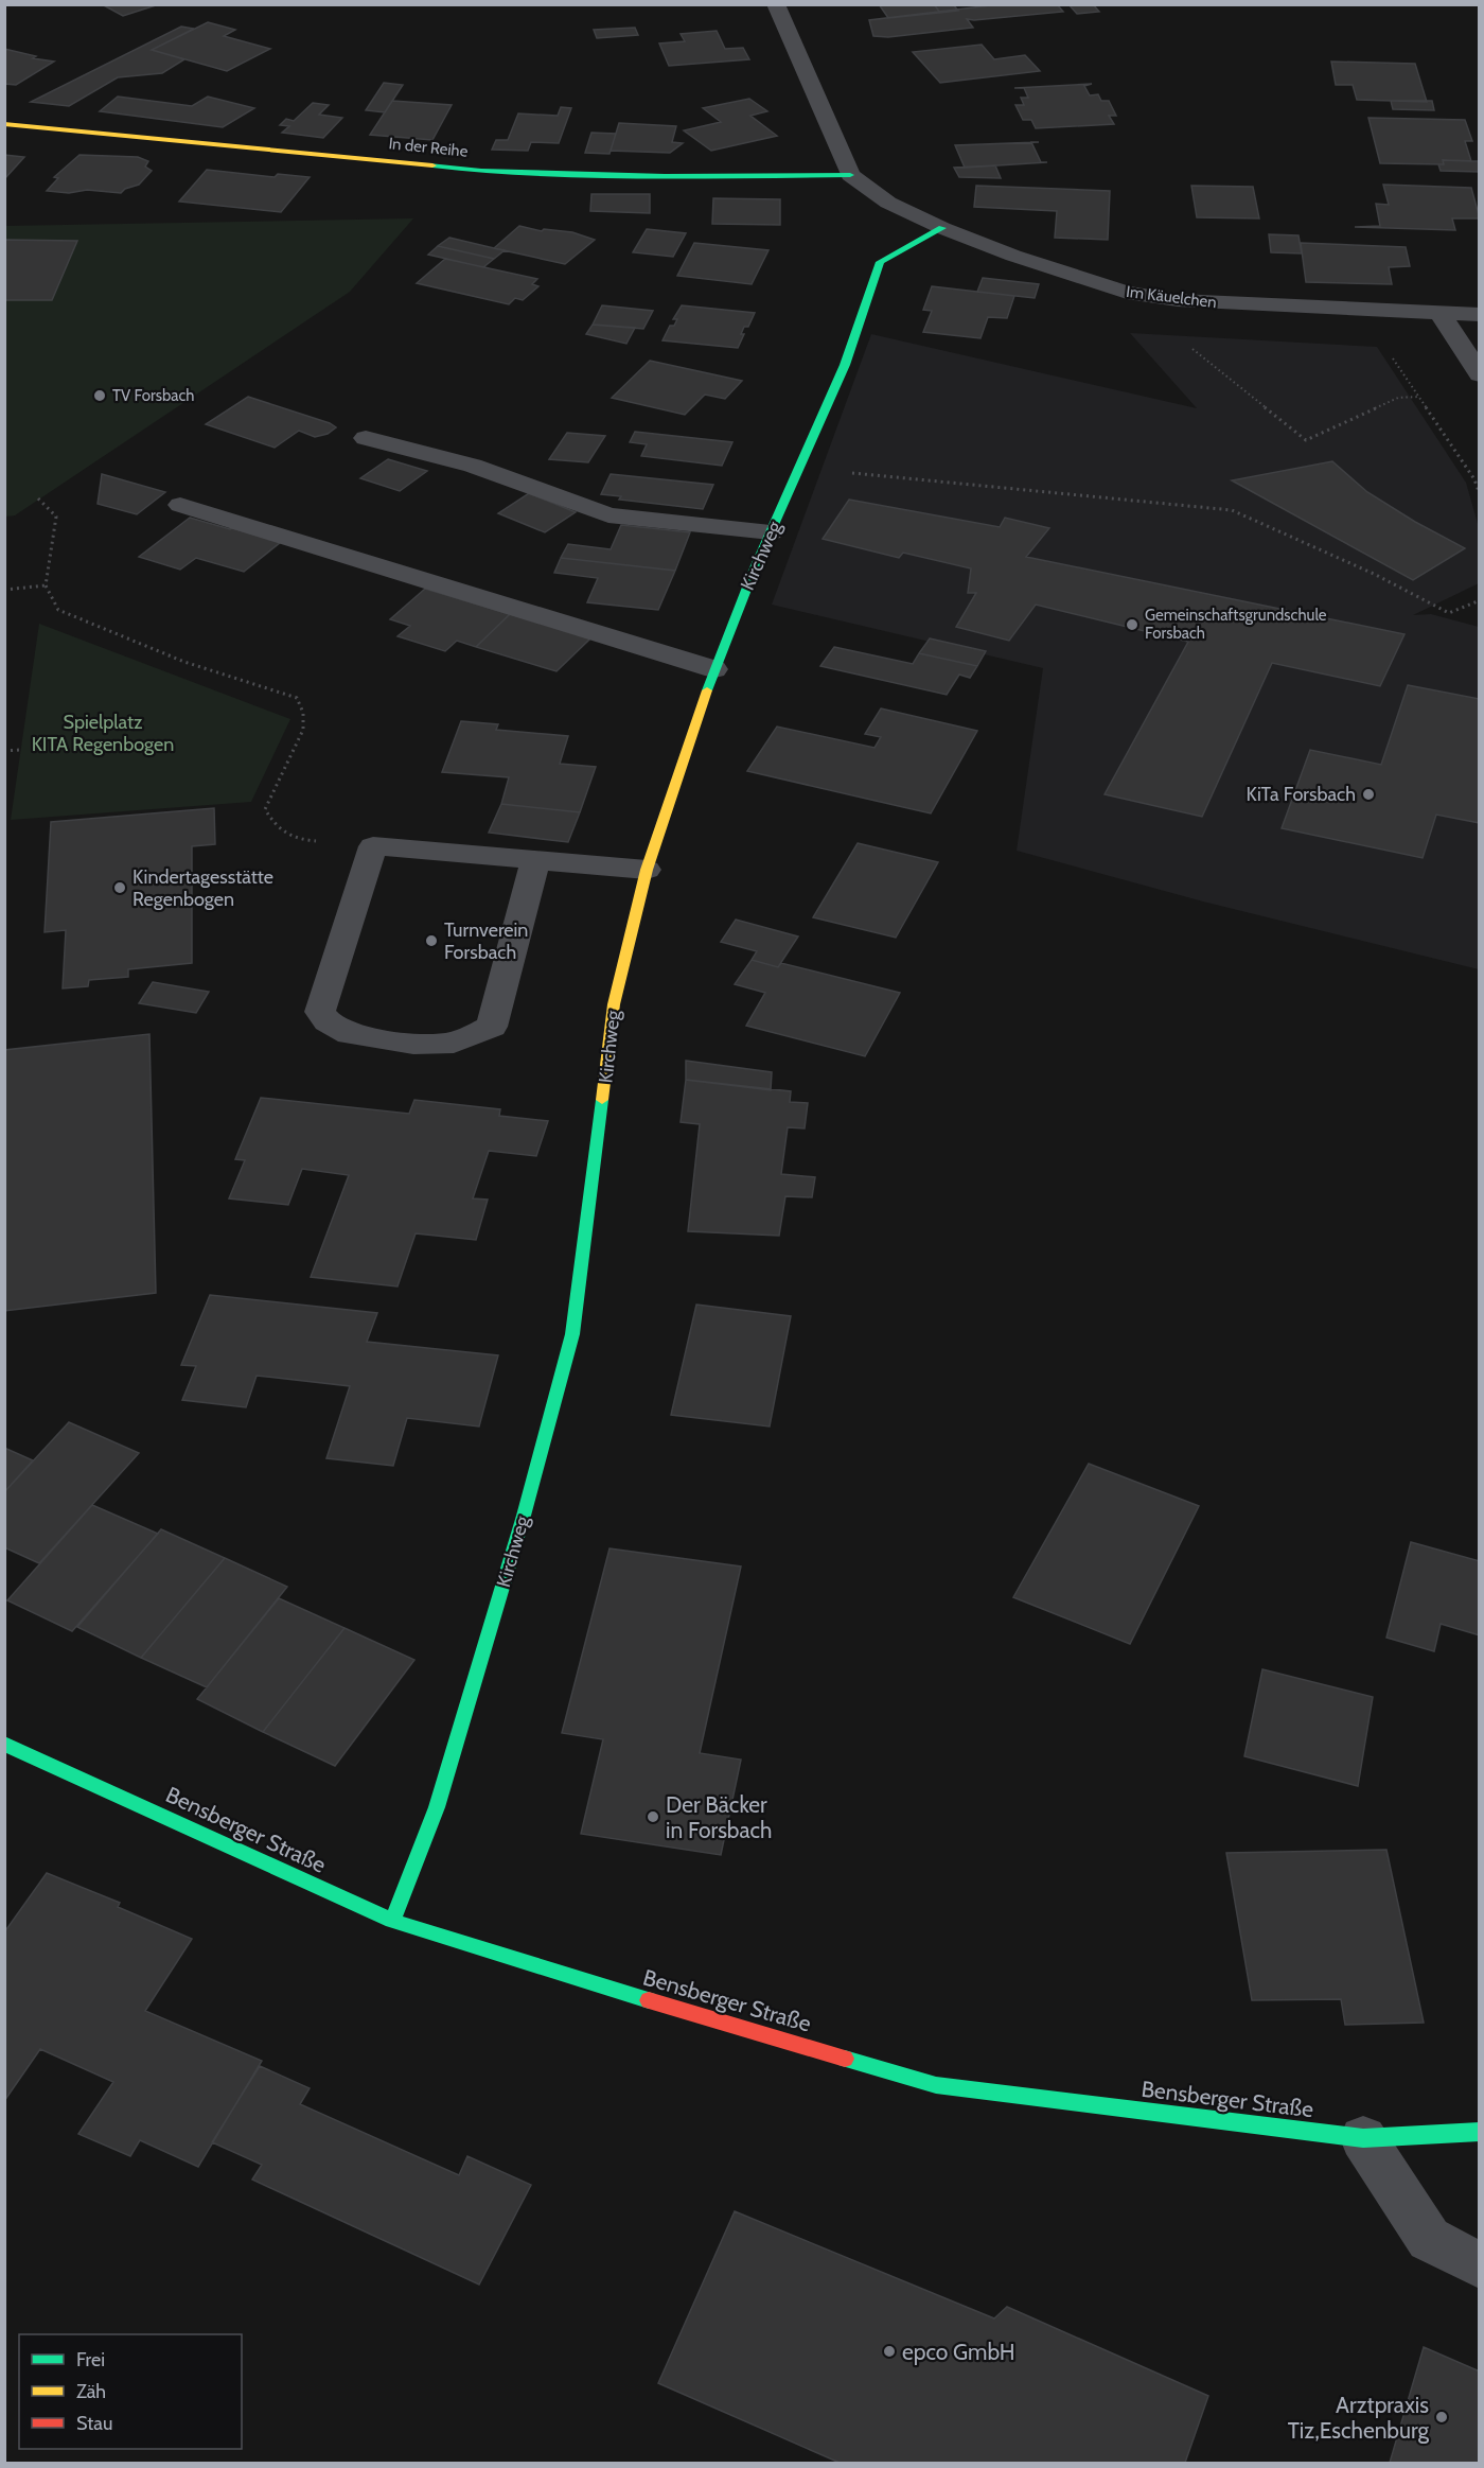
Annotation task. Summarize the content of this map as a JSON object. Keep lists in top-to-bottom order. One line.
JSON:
{"streets":{"street":["In der Reihe","Im Käuelchen","Kirchweg","Bensberger Straße"]},"crossings":[["In der Reihe","Im Käuelchen"],["Im Käuelchen","Kirchweg"],["Kirchweg","Bensberger Straße"]],"parks":["Spielplatz KITA Regenbogen"],"places":["TV Forsbach","Gemeinschaftsgrundschule Forsbach","KiTa Forsbach","Kindertagesstätte Regenbogen","Turnverein Forsbach","Der Bäcker in Forsbach","epco GmbH","Arztpraxis Tiz,Eschenburg"],"legend":["Frei","Zäh","Stau"]}
